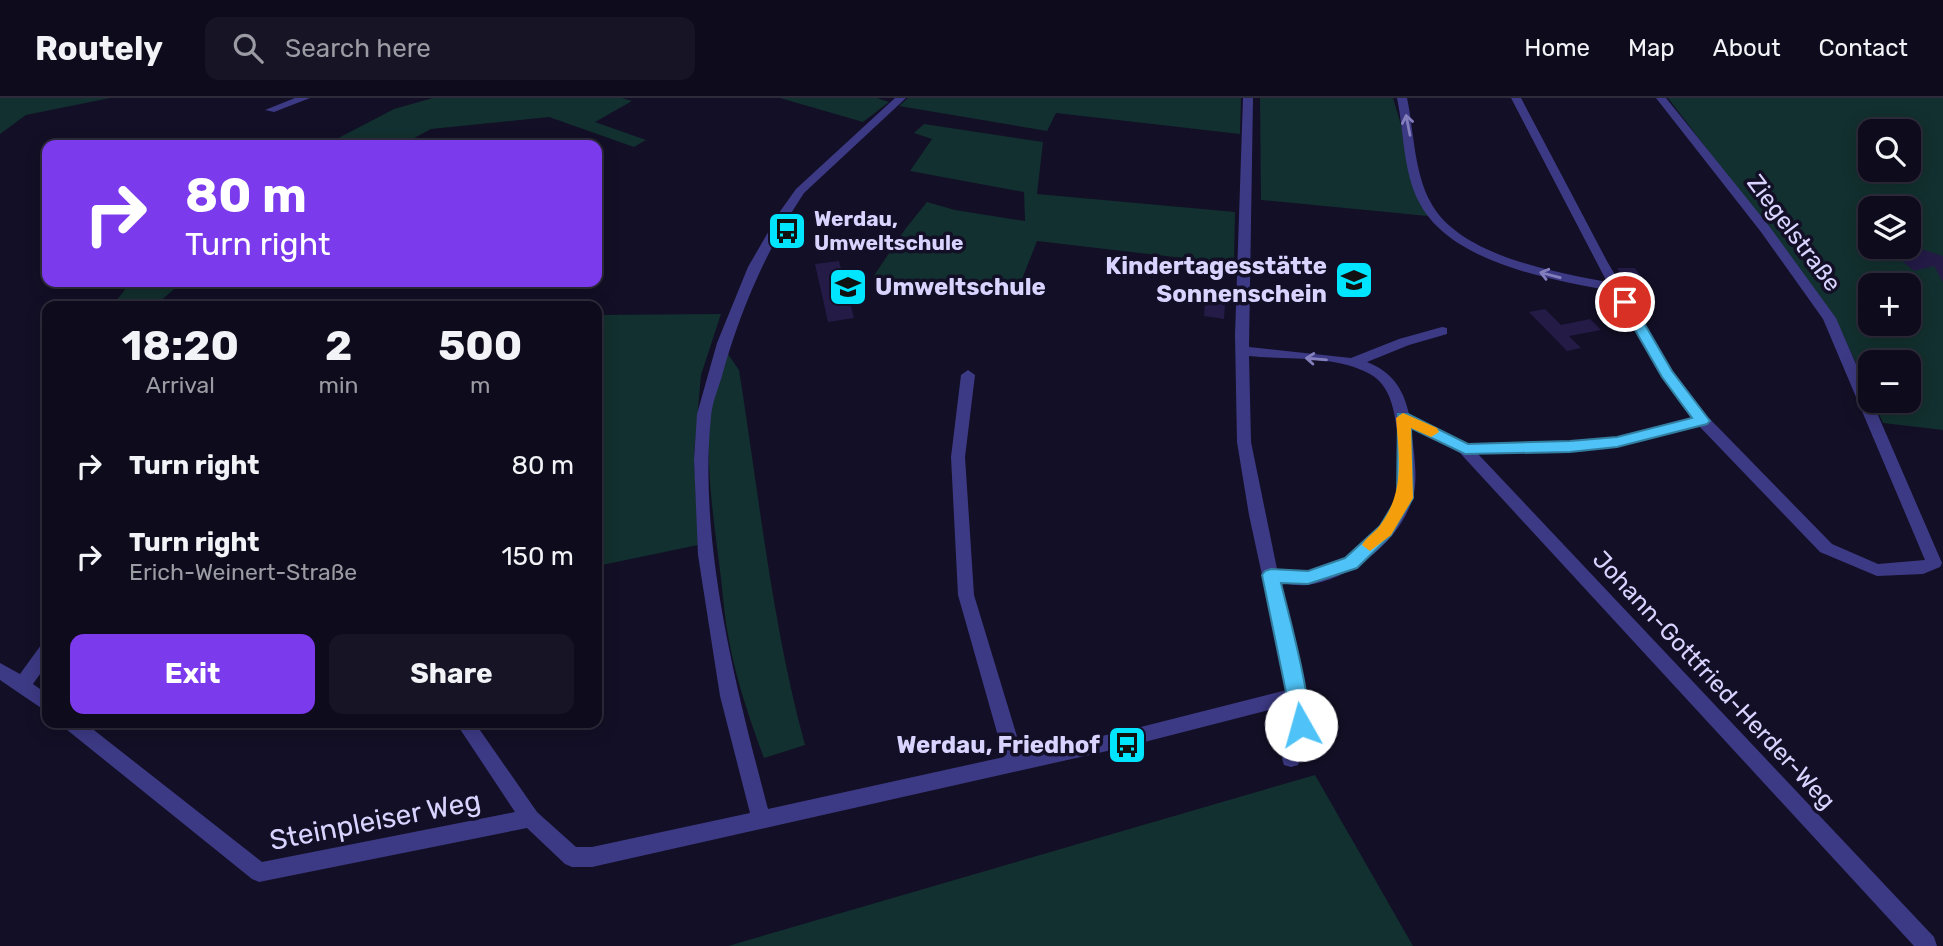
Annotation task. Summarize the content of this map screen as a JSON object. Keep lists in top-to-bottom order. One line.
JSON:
{"streets":{"street":["Ziegelstraße","Johann-Gottfried-Herder-Weg","Steinpleiser Weg"]},"places":{"bus stop":["Werdau, Umweltschule","Werdau, Friedhof"],"school or university":["Kindertagesstätte Sonnenschein","Umweltschule"]},"page":{"header":"Routely","search":"Search here","nav":["Home","Map","About","Contact"],"map_buttons":["+","−"],"turn":["80 m","Turn right"],"eta":["18:20","Arrival","2","min","500","m"],"list":[{"name":"Turn right","value":"80 m"},{"name":"Turn right","note":"Erich-Weinert-Straße","value":"150 m"}],"buttons":["Exit","Share"]}}
